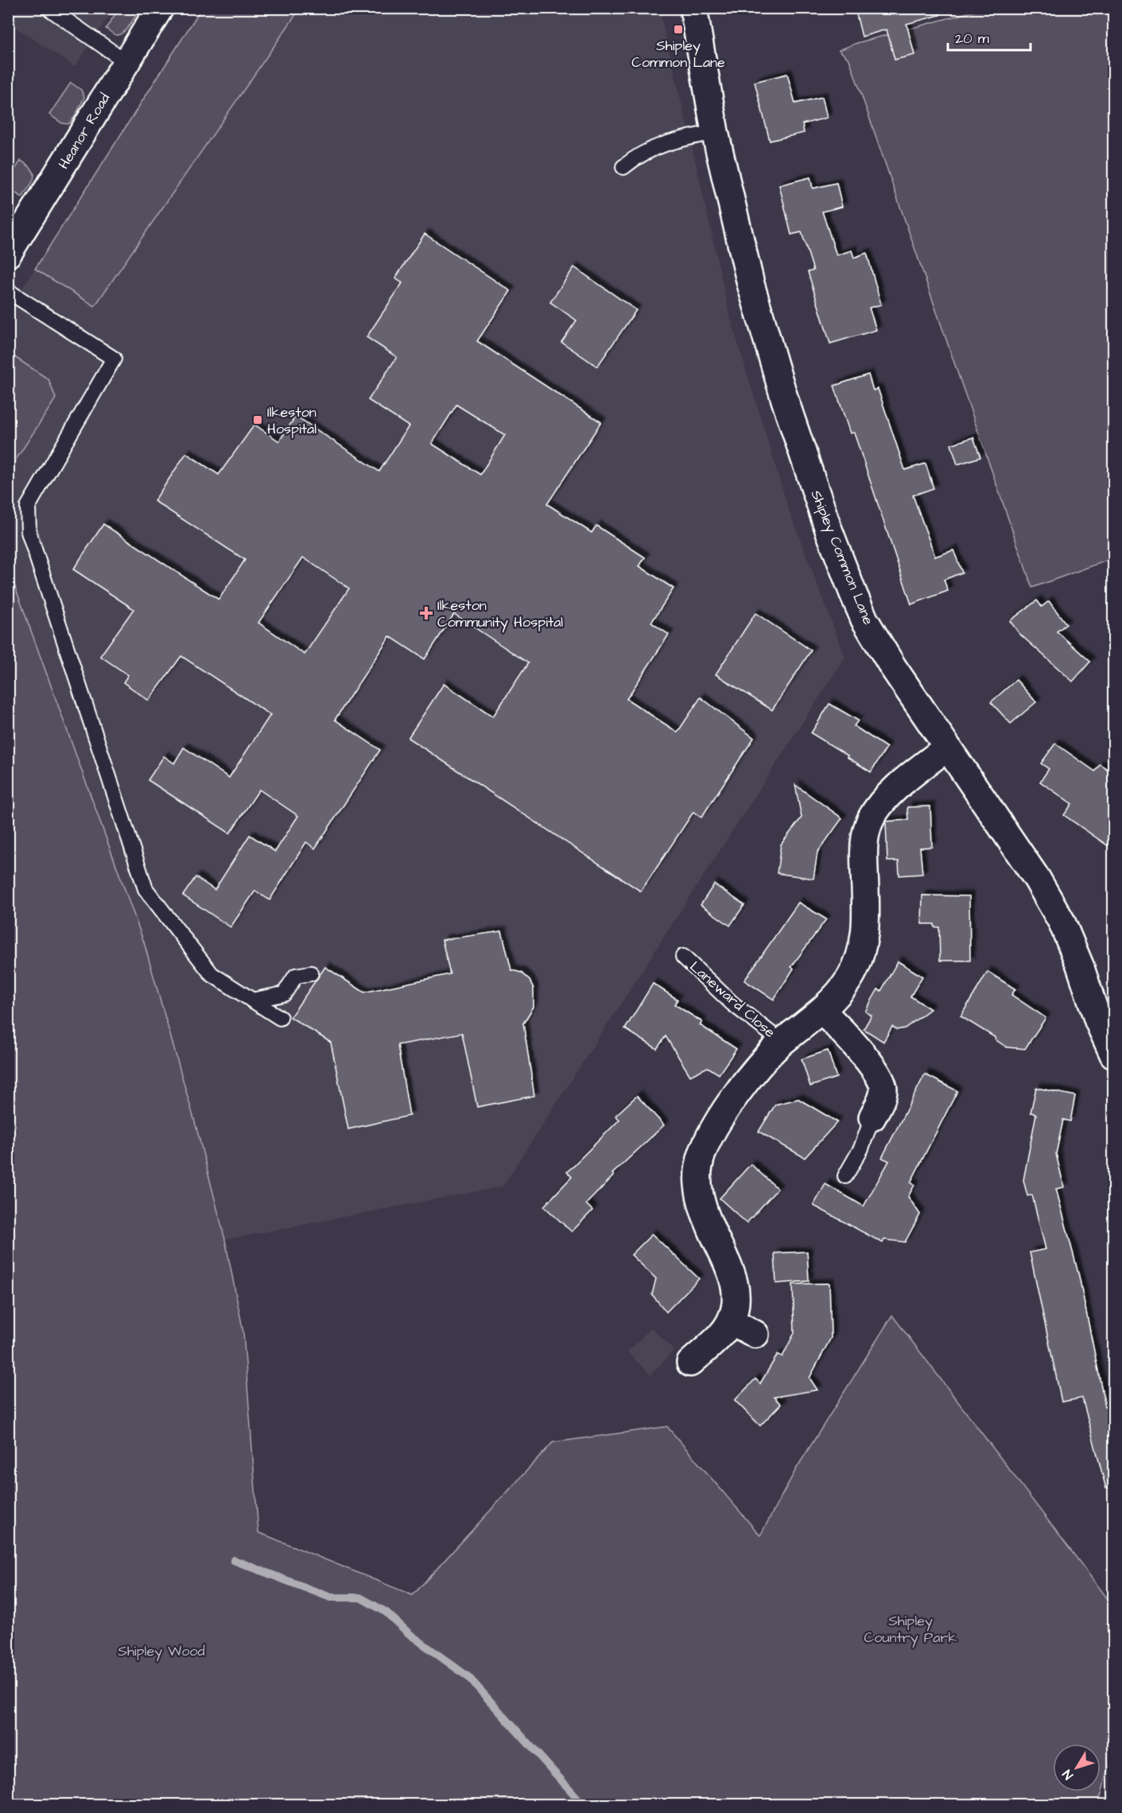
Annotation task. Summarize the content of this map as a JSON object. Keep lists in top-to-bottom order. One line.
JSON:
{"streets":{"street":["Heanor Road","Shipley Common Lane","Laneward Close"]},"crossings":[["Shipley Common Lane","Laneward Close"]],"parks":["Shipley Country Park","Shipley Wood"],"places":{"transit":["Shipley Common Lane","Ilkeston Hospital"],"health":["Ilkeston Community Hospital"]},"scale_bar":"20 m","north":"bottom left"}
